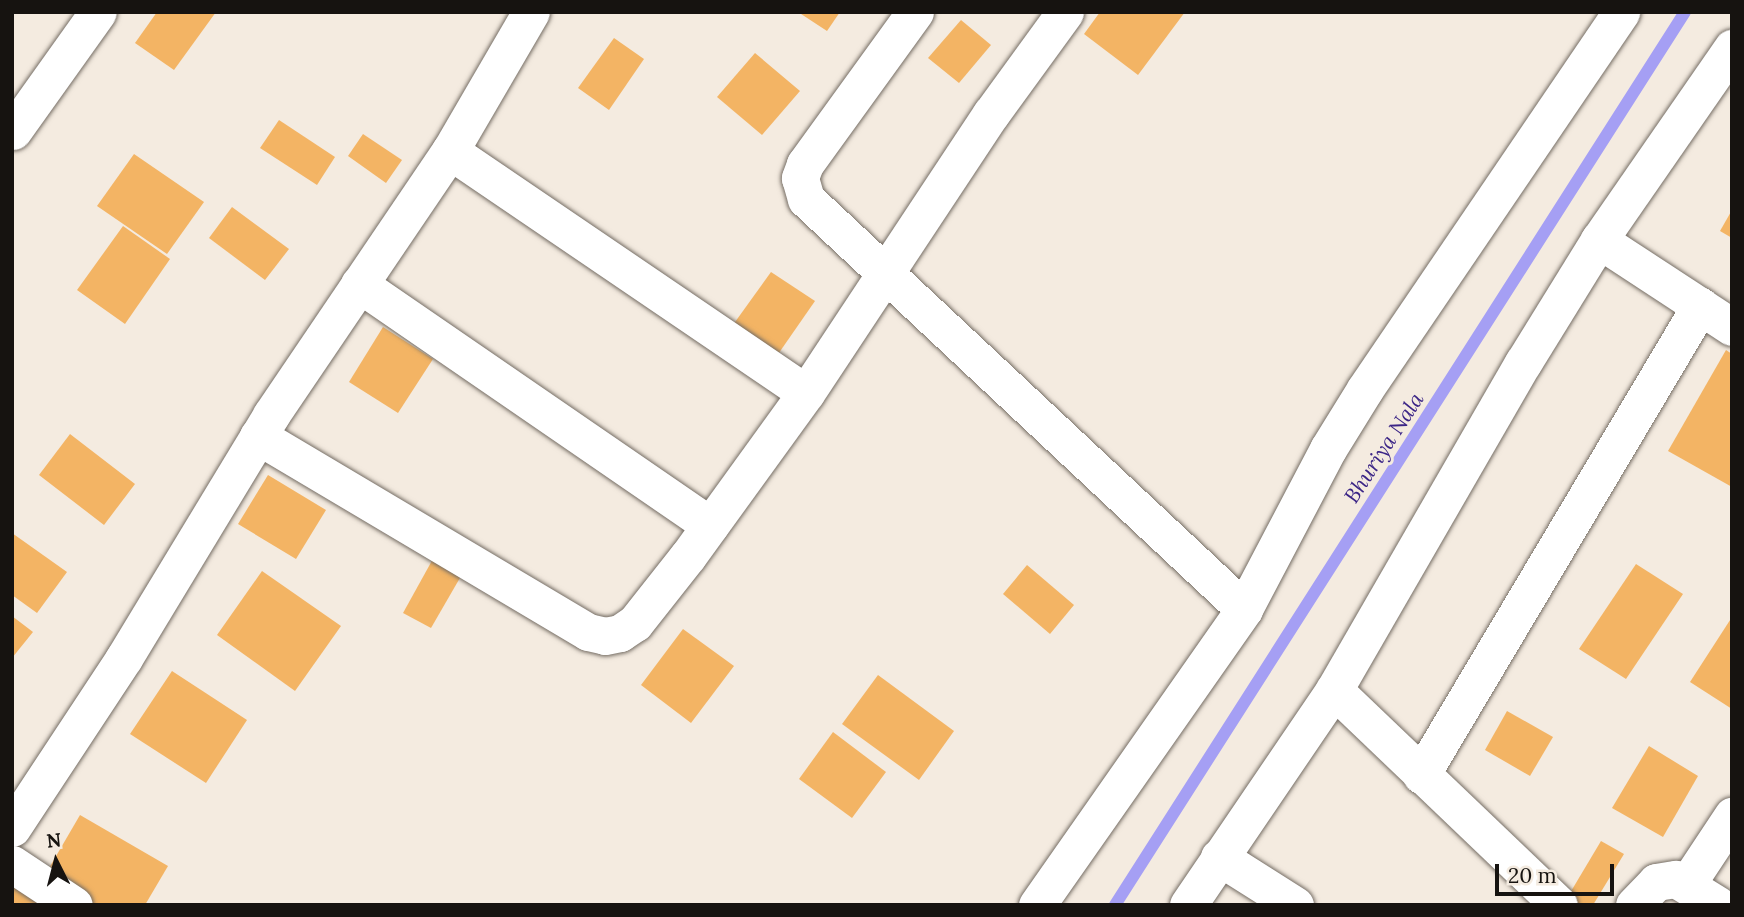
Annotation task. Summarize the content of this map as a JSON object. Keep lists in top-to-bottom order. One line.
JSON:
{"water":["Bhuriya Nala"],"scale_bar":"20 m","north":"top"}
